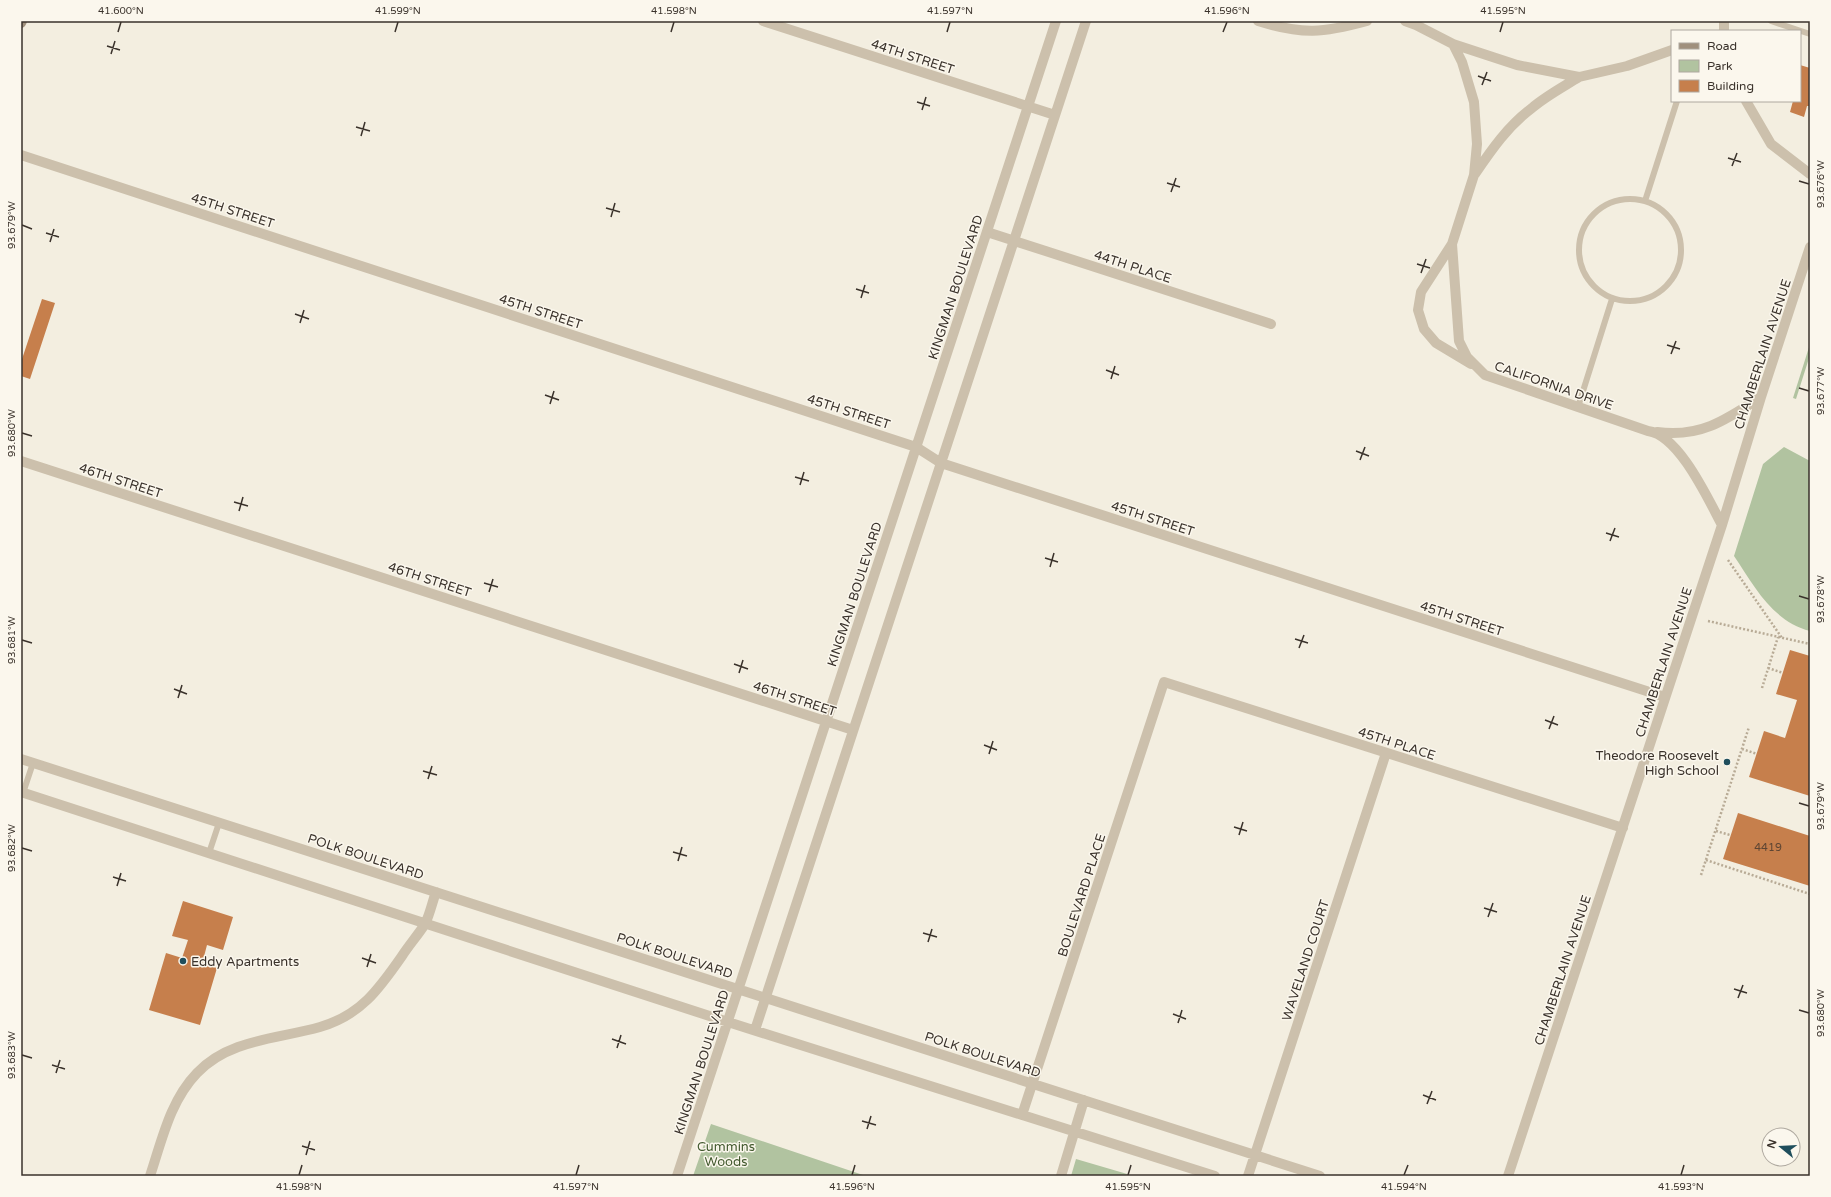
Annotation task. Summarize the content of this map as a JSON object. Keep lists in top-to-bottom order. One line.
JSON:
{"streets":{"street":["44TH STREET","45TH STREET","44TH PLACE","KINGMAN BOULEVARD","CHAMBERLAIN AVENUE","CALIFORNIA DRIVE","46TH STREET","45TH PLACE","POLK BOULEVARD","BOULEVARD PLACE","WAVELAND COURT"]},"crossings":[["44TH STREET","KINGMAN BOULEVARD"],["45TH STREET","KINGMAN BOULEVARD"],["45TH STREET","CHAMBERLAIN AVENUE"],["44TH PLACE","KINGMAN BOULEVARD"],["KINGMAN BOULEVARD","46TH STREET"],["KINGMAN BOULEVARD","POLK BOULEVARD"],["CHAMBERLAIN AVENUE","CALIFORNIA DRIVE"],["CHAMBERLAIN AVENUE","45TH PLACE"],["45TH PLACE","BOULEVARD PLACE"],["45TH PLACE","WAVELAND COURT"],["POLK BOULEVARD","BOULEVARD PLACE"],["POLK BOULEVARD","WAVELAND COURT"]],"parks":["Cummins Woods"],"places":["Theodore Roosevelt High School","Eddy Apartments"],"house_numbers":["4419"],"legend":["Road","Park","Building"],"north":"left","coordinates":["41.600°N","41.599°N","41.598°N","41.597°N","41.596°N","41.595°N","93.676°W","93.679°W","93.677°W","93.680°W","93.678°W","93.681°W","93.682°W","93.683°W","41.594°N","41.593°N"]}
